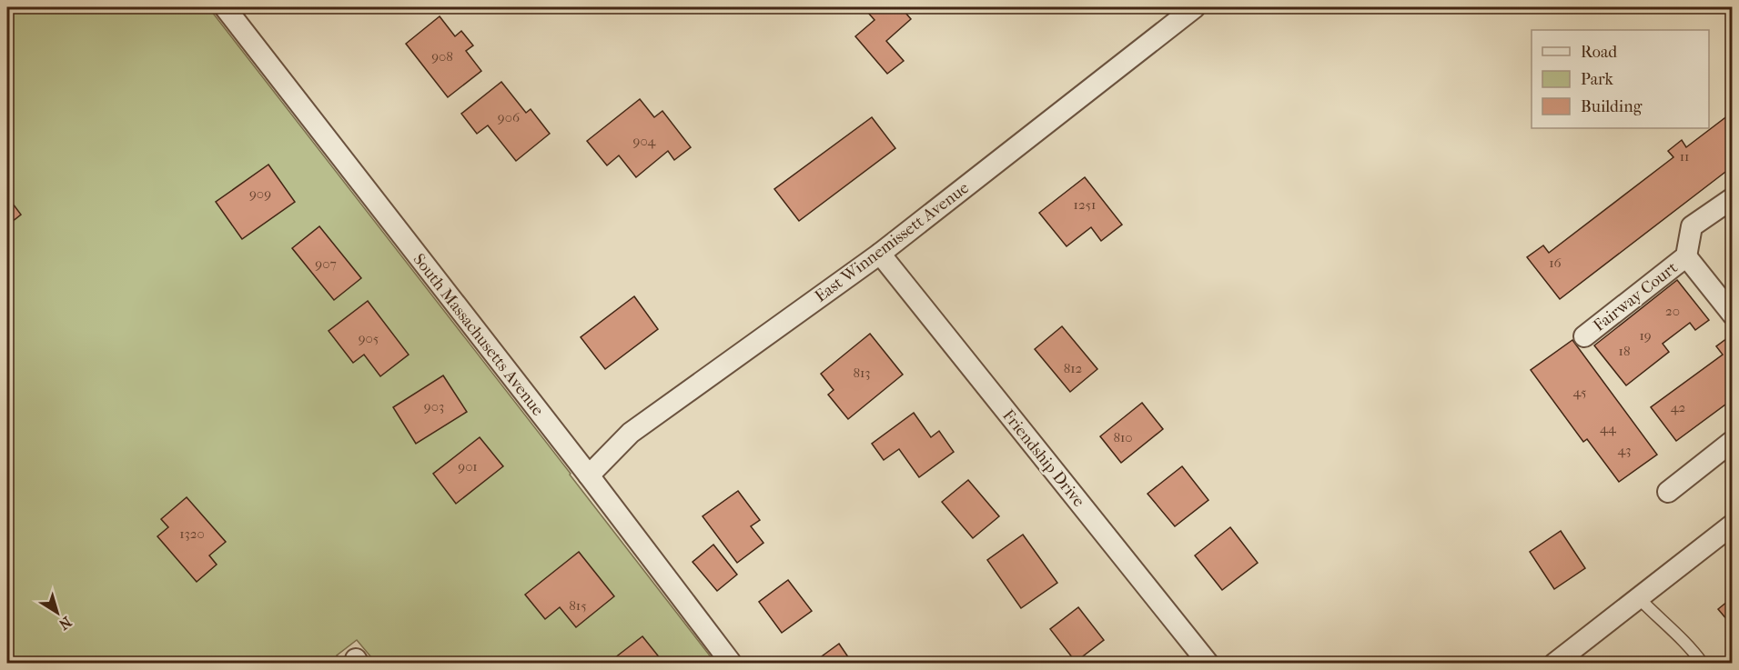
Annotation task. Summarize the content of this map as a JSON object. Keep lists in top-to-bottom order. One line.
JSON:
{"streets":{"street":["East Winnemissett Avenue","Fairway Court","South Massachusetts Avenue","Friendship Drive"]},"crossings":[["East Winnemissett Avenue","South Massachusetts Avenue"],["East Winnemissett Avenue","Friendship Drive"]],"house_numbers":["908","906","904","11","909","1251","16","907","20","19","905","18","812","813","45","903","42","44","810","43","901","1320","815"],"legend":["Road","Park","Building"],"north":"bottom right"}
